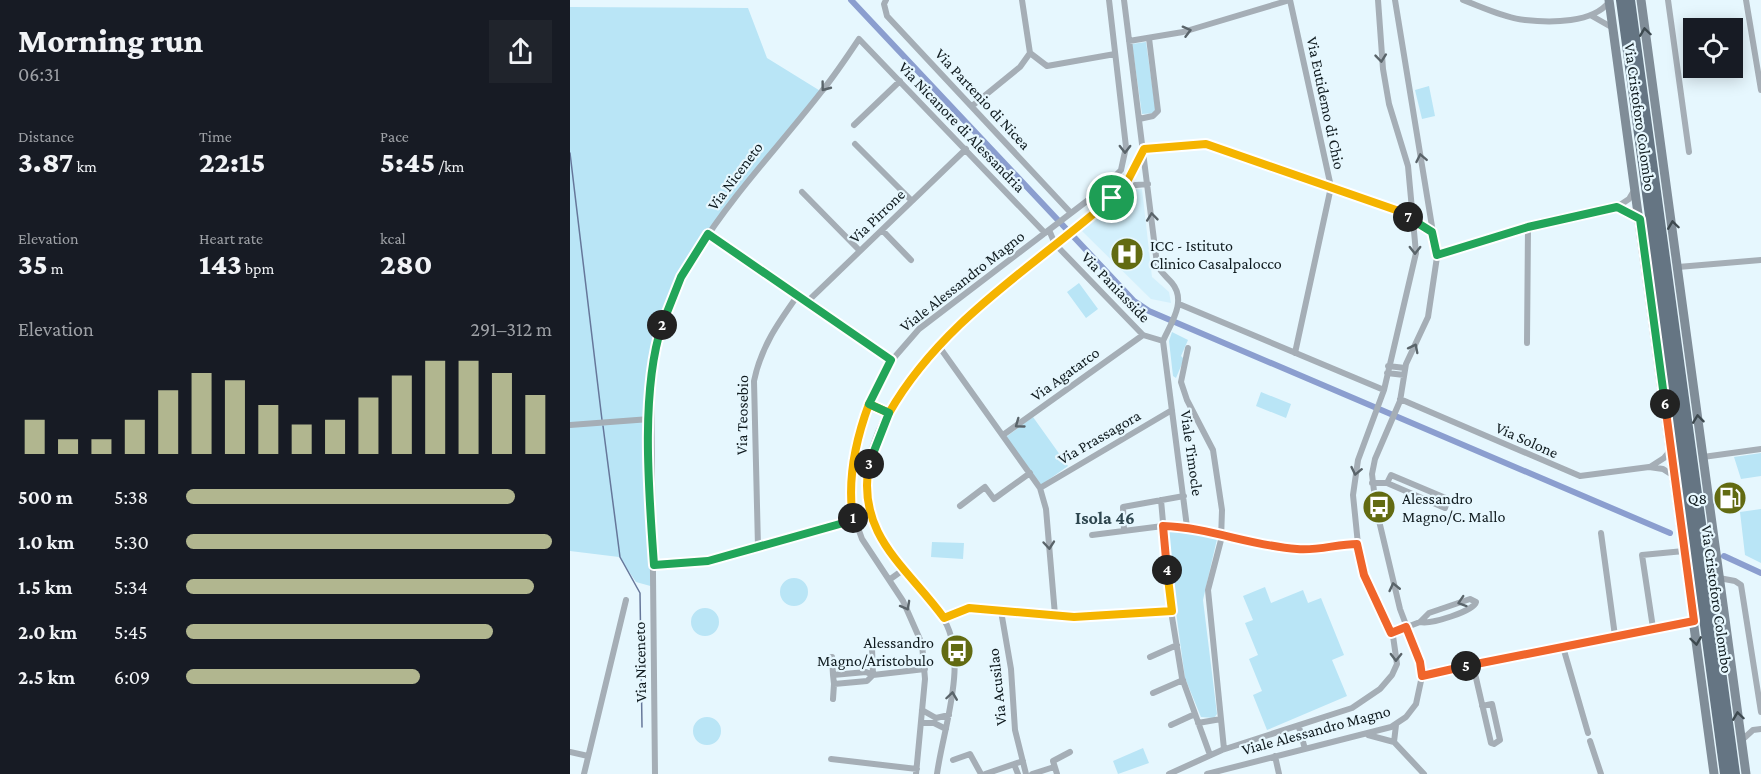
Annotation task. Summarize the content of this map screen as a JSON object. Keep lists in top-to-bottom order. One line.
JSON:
{"streets":{"main road":["Via Cristoforo Colombo"],"street":["Via Partenio di Nicea","Via Eutidemo di Chio","Via Nicanore di Alessandria","Via Niceneto","Via Pirrone","Viale Alessandro Magno","Via Paniasside","Via Agatarco","Via Teosebio","Via Prassagora","Via Solone","Viale Timocle","Via Acusilao"]},"crossings":[["Via Partenio di Nicea","Viale Alessandro Magno"],["Via Nicanore di Alessandria","Via Niceneto"],["Via Nicanore di Alessandria","Via Pirrone"],["Via Nicanore di Alessandria","Viale Alessandro Magno"],["Viale Alessandro Magno","Via Paniasside"],["Viale Alessandro Magno","Via Solone"],["Viale Alessandro Magno","Viale Timocle"],["Via Paniasside","Via Agatarco"],["Via Paniasside","Viale Timocle"],["Via Prassagora","Viale Timocle"]],"one_way":["Via Agatarco"],"districts":["Isola 46"],"places":{"hospital":["ICC - Istituto Clinico Casalpalocco"],"fuel station":["Q8"],"bus stop":["Alessandro Magno/C. Mallo","Alessandro Magno/Aristobulo"]},"page":{"heading":["Morning run","06:31"],"stats":[["Distance","3.87 km"],["Time","22:15"],["Pace","5:45 /km"],["Elevation","35 m"],["Heart rate","143 bpm"],["kcal","280"]],"pins":["7","2","6","3","1","4","5"],"chart":["Elevation","291–312 m"],"list":[{"name":"500 m","note":"5:38"},{"name":"1.0 km","note":"5:30"},{"name":"1.5 km","note":"5:34"},{"name":"2.0 km","note":"5:45"},{"name":"2.5 km","note":"6:09"}]}}
